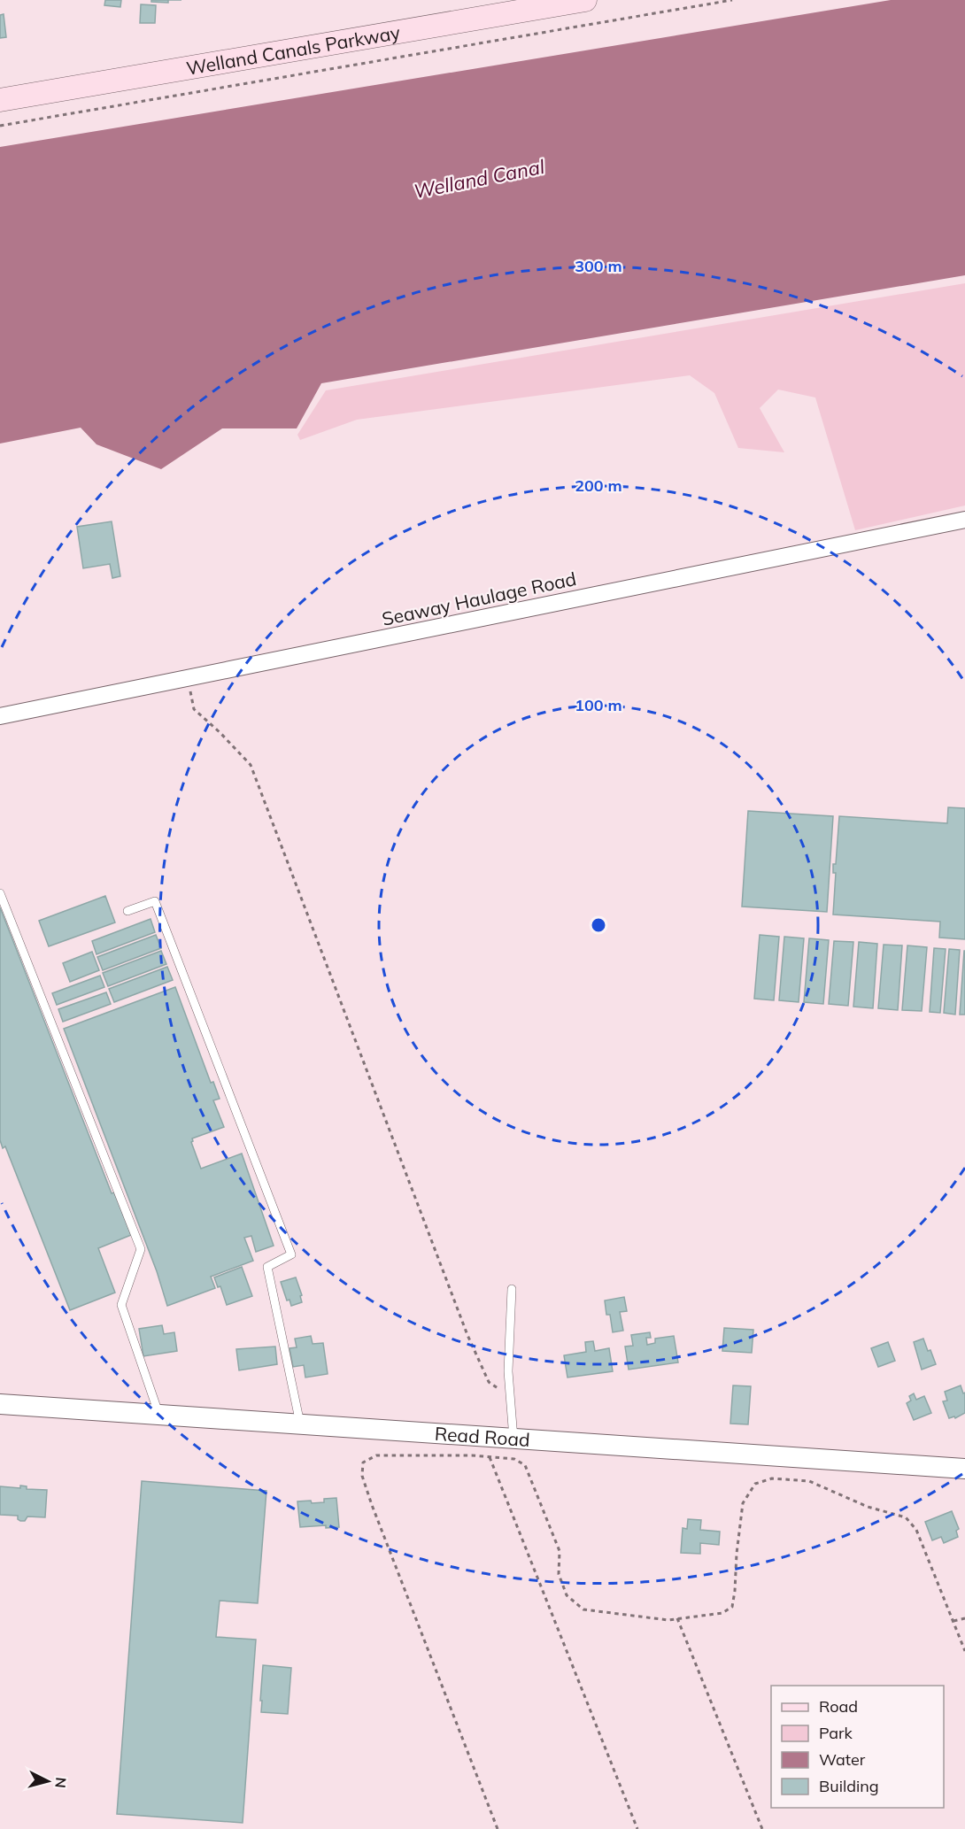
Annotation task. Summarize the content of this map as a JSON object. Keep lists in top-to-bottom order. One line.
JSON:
{"streets":{"main road":["Welland Canals Parkway"],"street":["Seaway Haulage Road","Read Road"]},"water":["Welland Canal"],"legend":["Road","Park","Water","Building"],"north":"right","rings":["300 m","200 m","100 m"]}
